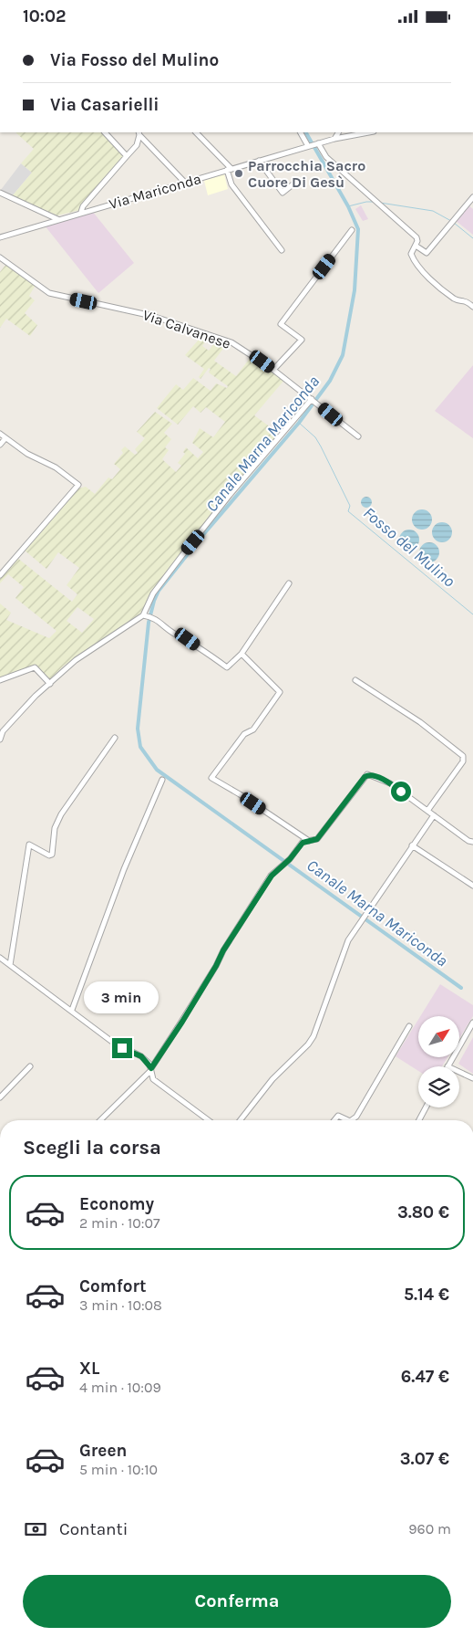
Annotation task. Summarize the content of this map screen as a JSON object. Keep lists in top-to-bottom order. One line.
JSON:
{"streets":{"street":["Via Mariconda","Via Calvanese"]},"water":["Canale Marna Mariconda","Fosso del Mulino"],"places":["Parrocchia Sacro Cuore Di Gesù"],"north":"top right","page":{"status":"10:02","banner":["Via Fosso del Mulino","Via Casarielli"],"bubble":"3 min","heading":"Scegli la corsa","list":[{"name":"Economy","note":"2 min · 10:07","value":"3.80 €"},{"name":"Comfort","note":"3 min · 10:08","value":"5.14 €"},{"name":"XL","note":"4 min · 10:09","value":"6.47 €"},{"name":"Green","note":"5 min · 10:10","value":"3.07 €"}],"pay":["Contanti","960 m"],"buttons":"Conferma"}}
